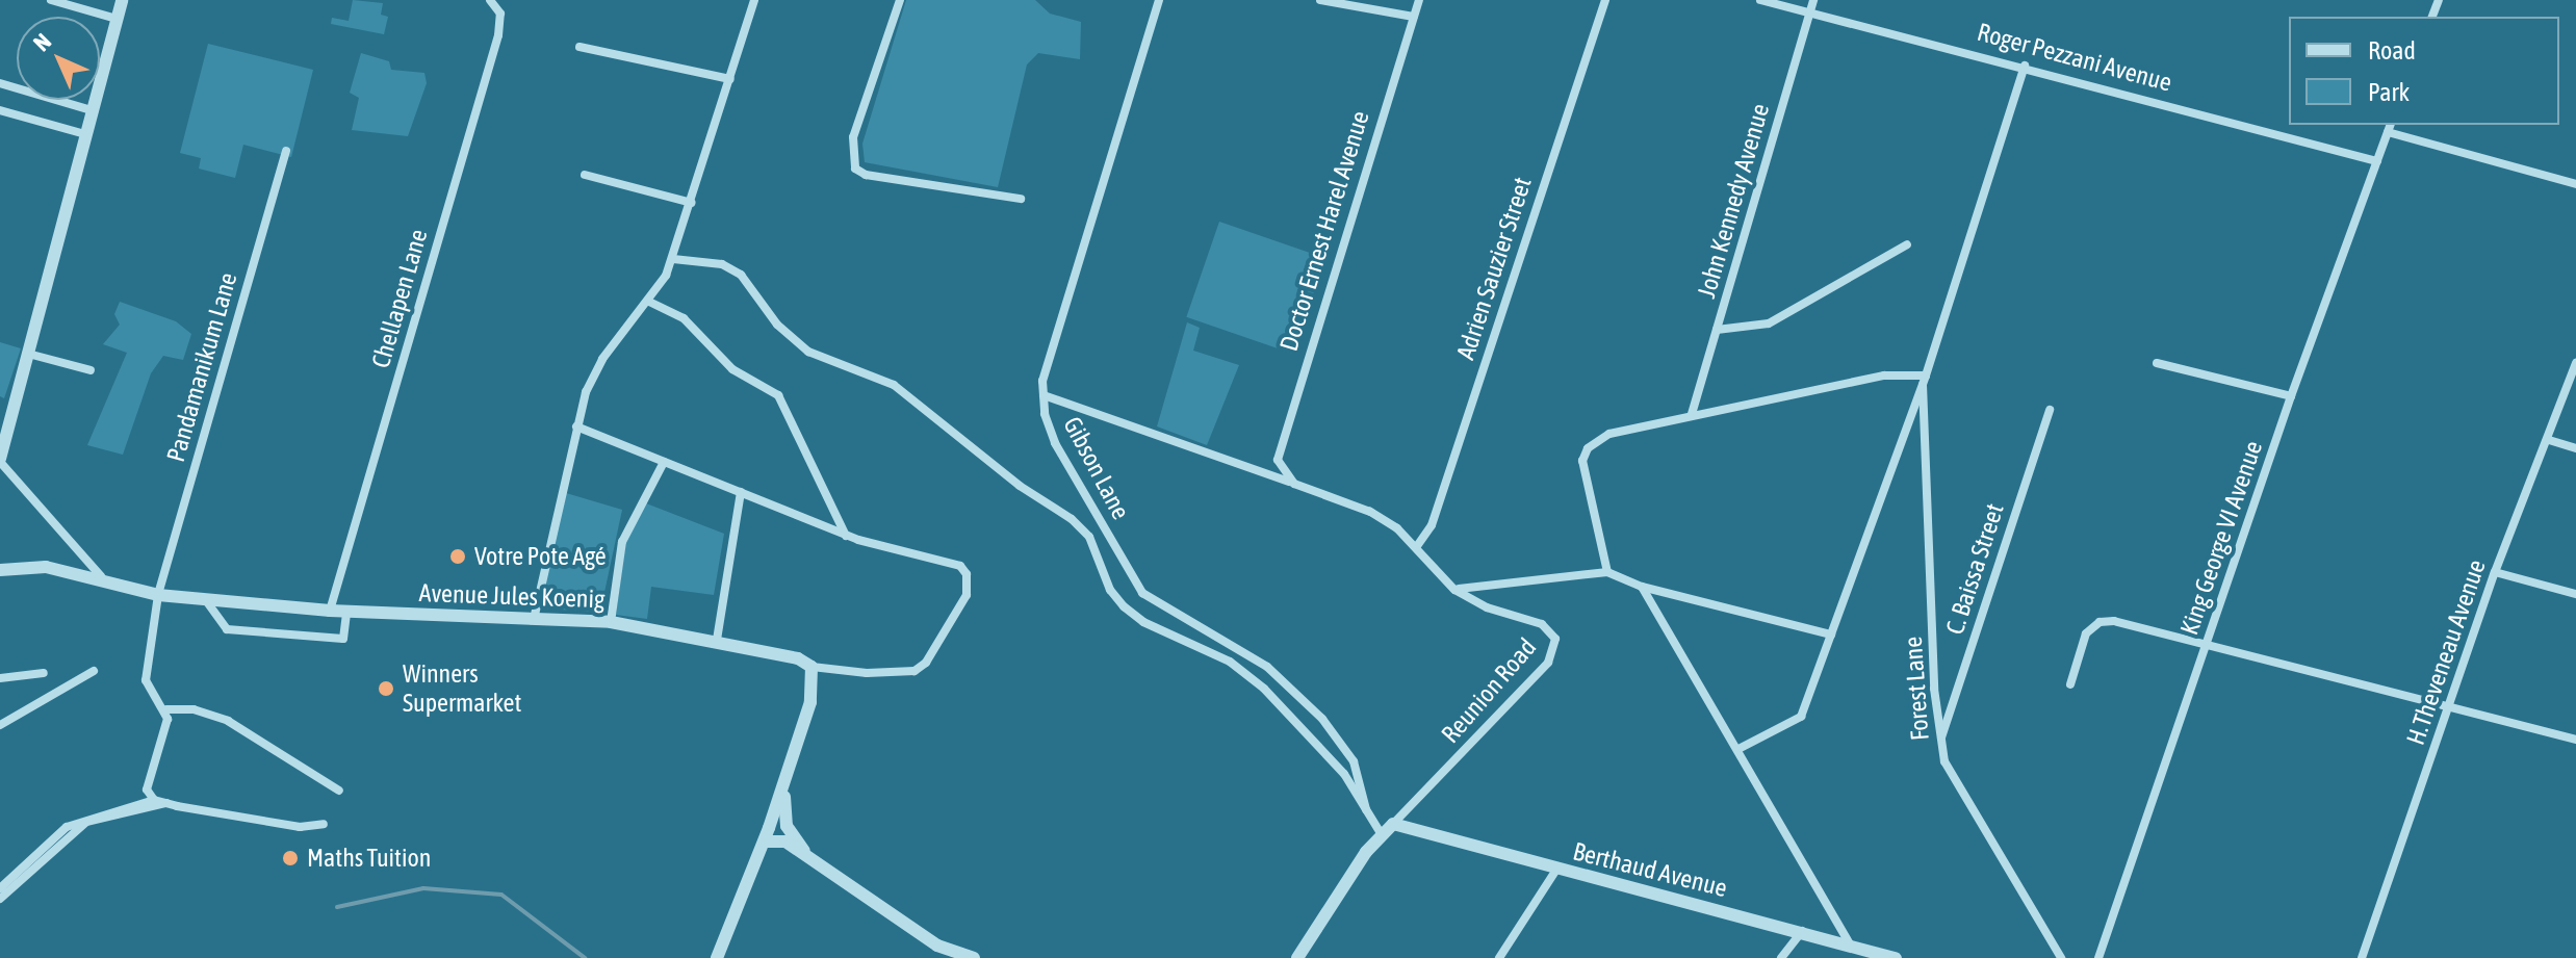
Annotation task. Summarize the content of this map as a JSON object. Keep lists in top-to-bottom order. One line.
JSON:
{"streets":{"street":["Roger Pezzani Avenue","John Kennedy Avenue","Doctor Ernest Harel Avenue","Adrien Sauzier Street","Chellapen Lane","Pandamanikum Lane","Gibson Lane","King George VI Avenue","C. Baissa Street","Avenue Jules Koenig","H.Theveneau Avenue","Forest Lane","Reunion Road","Berthaud Avenue"]},"crossings":[["Roger Pezzani Avenue","John Kennedy Avenue"],["Roger Pezzani Avenue","King George VI Avenue"],["Doctor Ernest Harel Avenue","Reunion Road"],["Adrien Sauzier Street","Reunion Road"],["Chellapen Lane","Avenue Jules Koenig"],["Pandamanikum Lane","Avenue Jules Koenig"],["C. Baissa Street","Forest Lane"],["Reunion Road","Berthaud Avenue"]],"places":["Votre Pote Agé","Winners Supermarket","Maths Tuition"],"legend":["Road","Park"],"north":"top left"}
